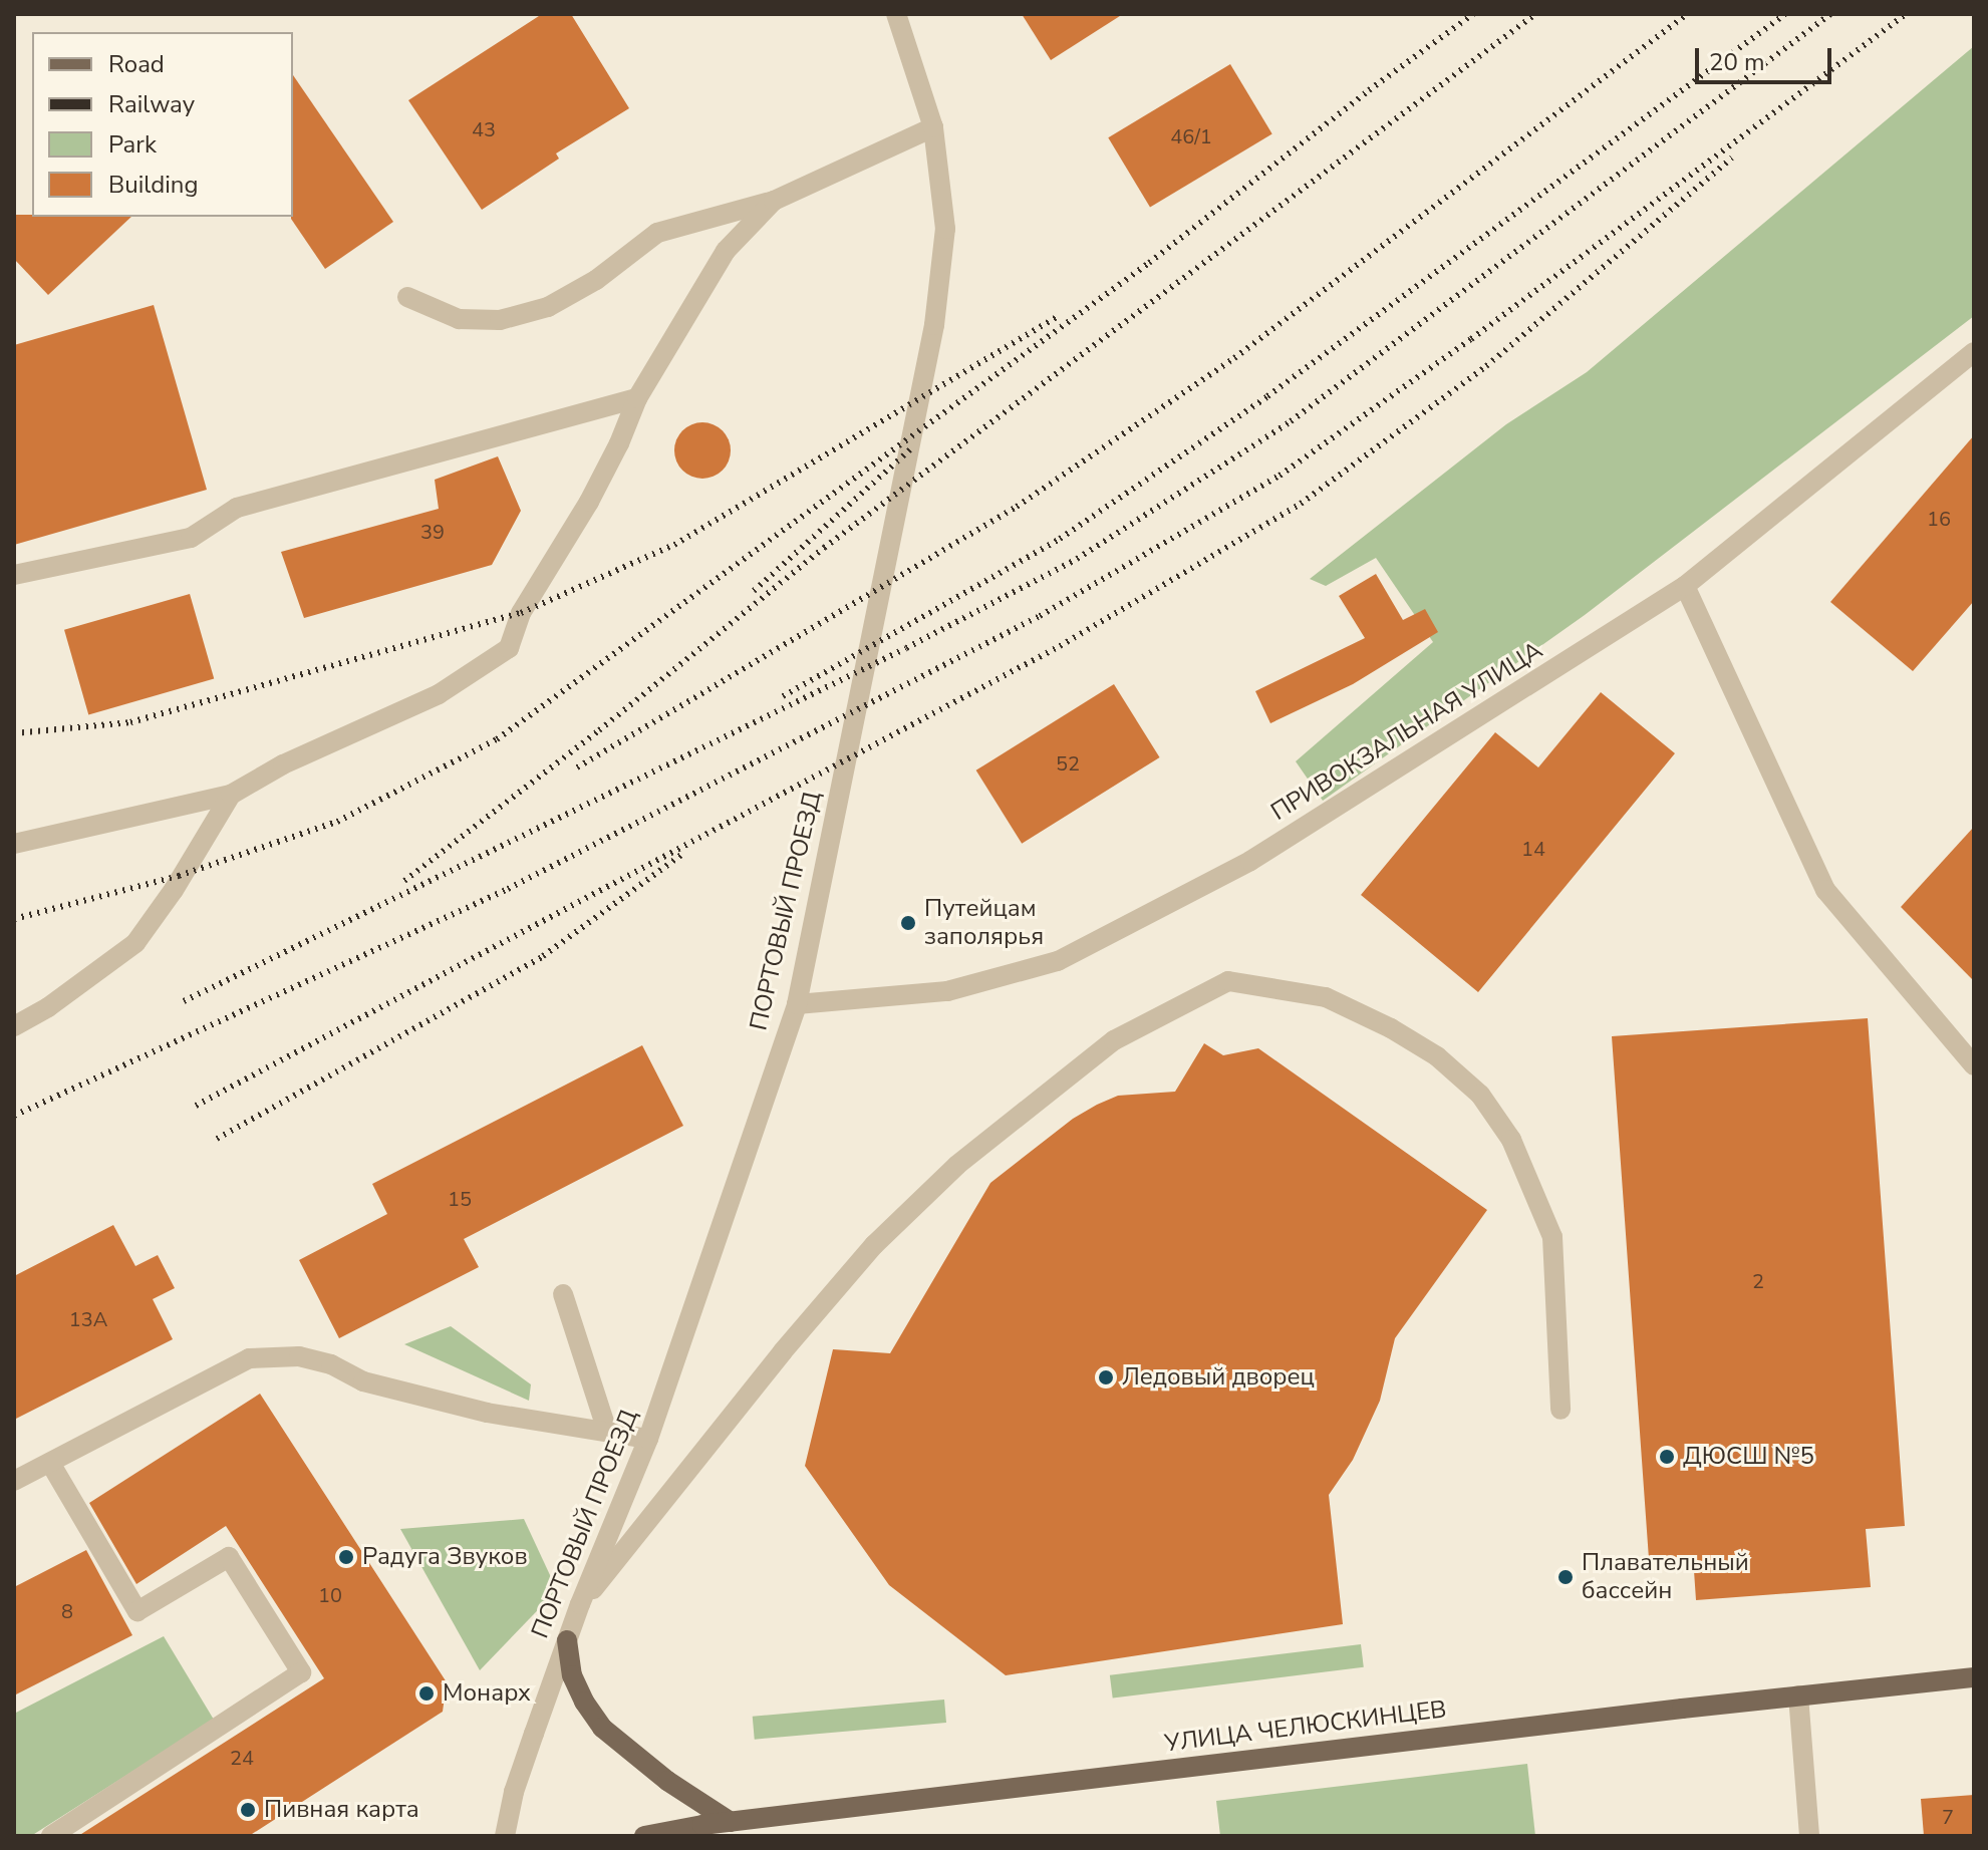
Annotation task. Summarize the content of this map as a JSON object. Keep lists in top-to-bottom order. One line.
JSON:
{"streets":{"main road":["УЛИЦА ЧЕЛЮСКИНЦЕВ"],"street":["ПРИВОКЗАЛЬНАЯ УЛИЦА","ПОРТОВЫЙ ПРОЕЗД"]},"crossings":[["ПРИВОКЗАЛЬНАЯ УЛИЦА","ПОРТОВЫЙ ПРОЕЗД"]],"places":["Путейцам заполярья","Ледовый дворец","ДЮСШ №5","Радуга Звуков","Плавательный бассейн","Монарх","Пивная карта"],"house_numbers":["43","46/1","16","39","52","14","15","2","13А","10","8","24","7"],"legend":["Road","Railway","Park","Building"],"scale_bar":"20 m"}
